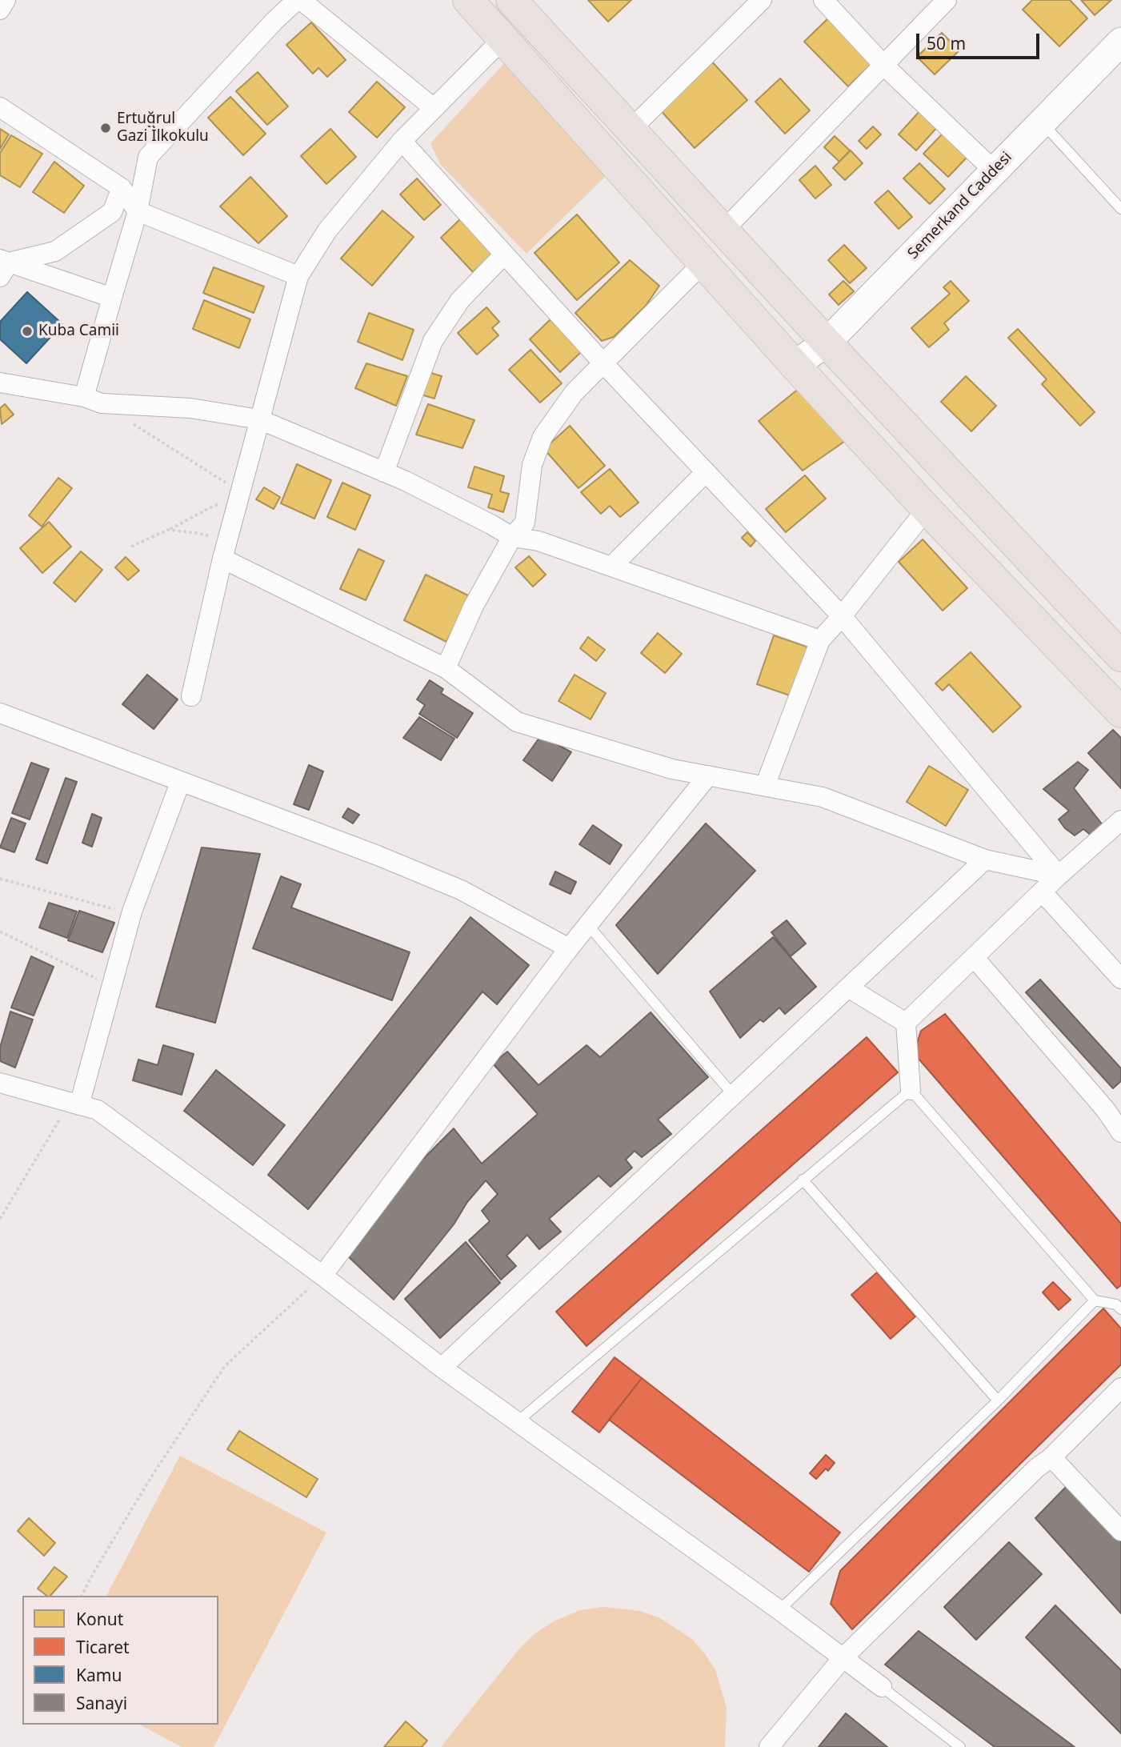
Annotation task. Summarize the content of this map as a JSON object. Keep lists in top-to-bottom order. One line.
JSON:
{"streets":{"street":["Semerkand Caddesi"]},"places":["Ertuğrul Gazi İlkokulu","Kuba Camii"],"legend":["Konut","Ticaret","Kamu","Sanayi"],"scale_bar":"50 m"}
